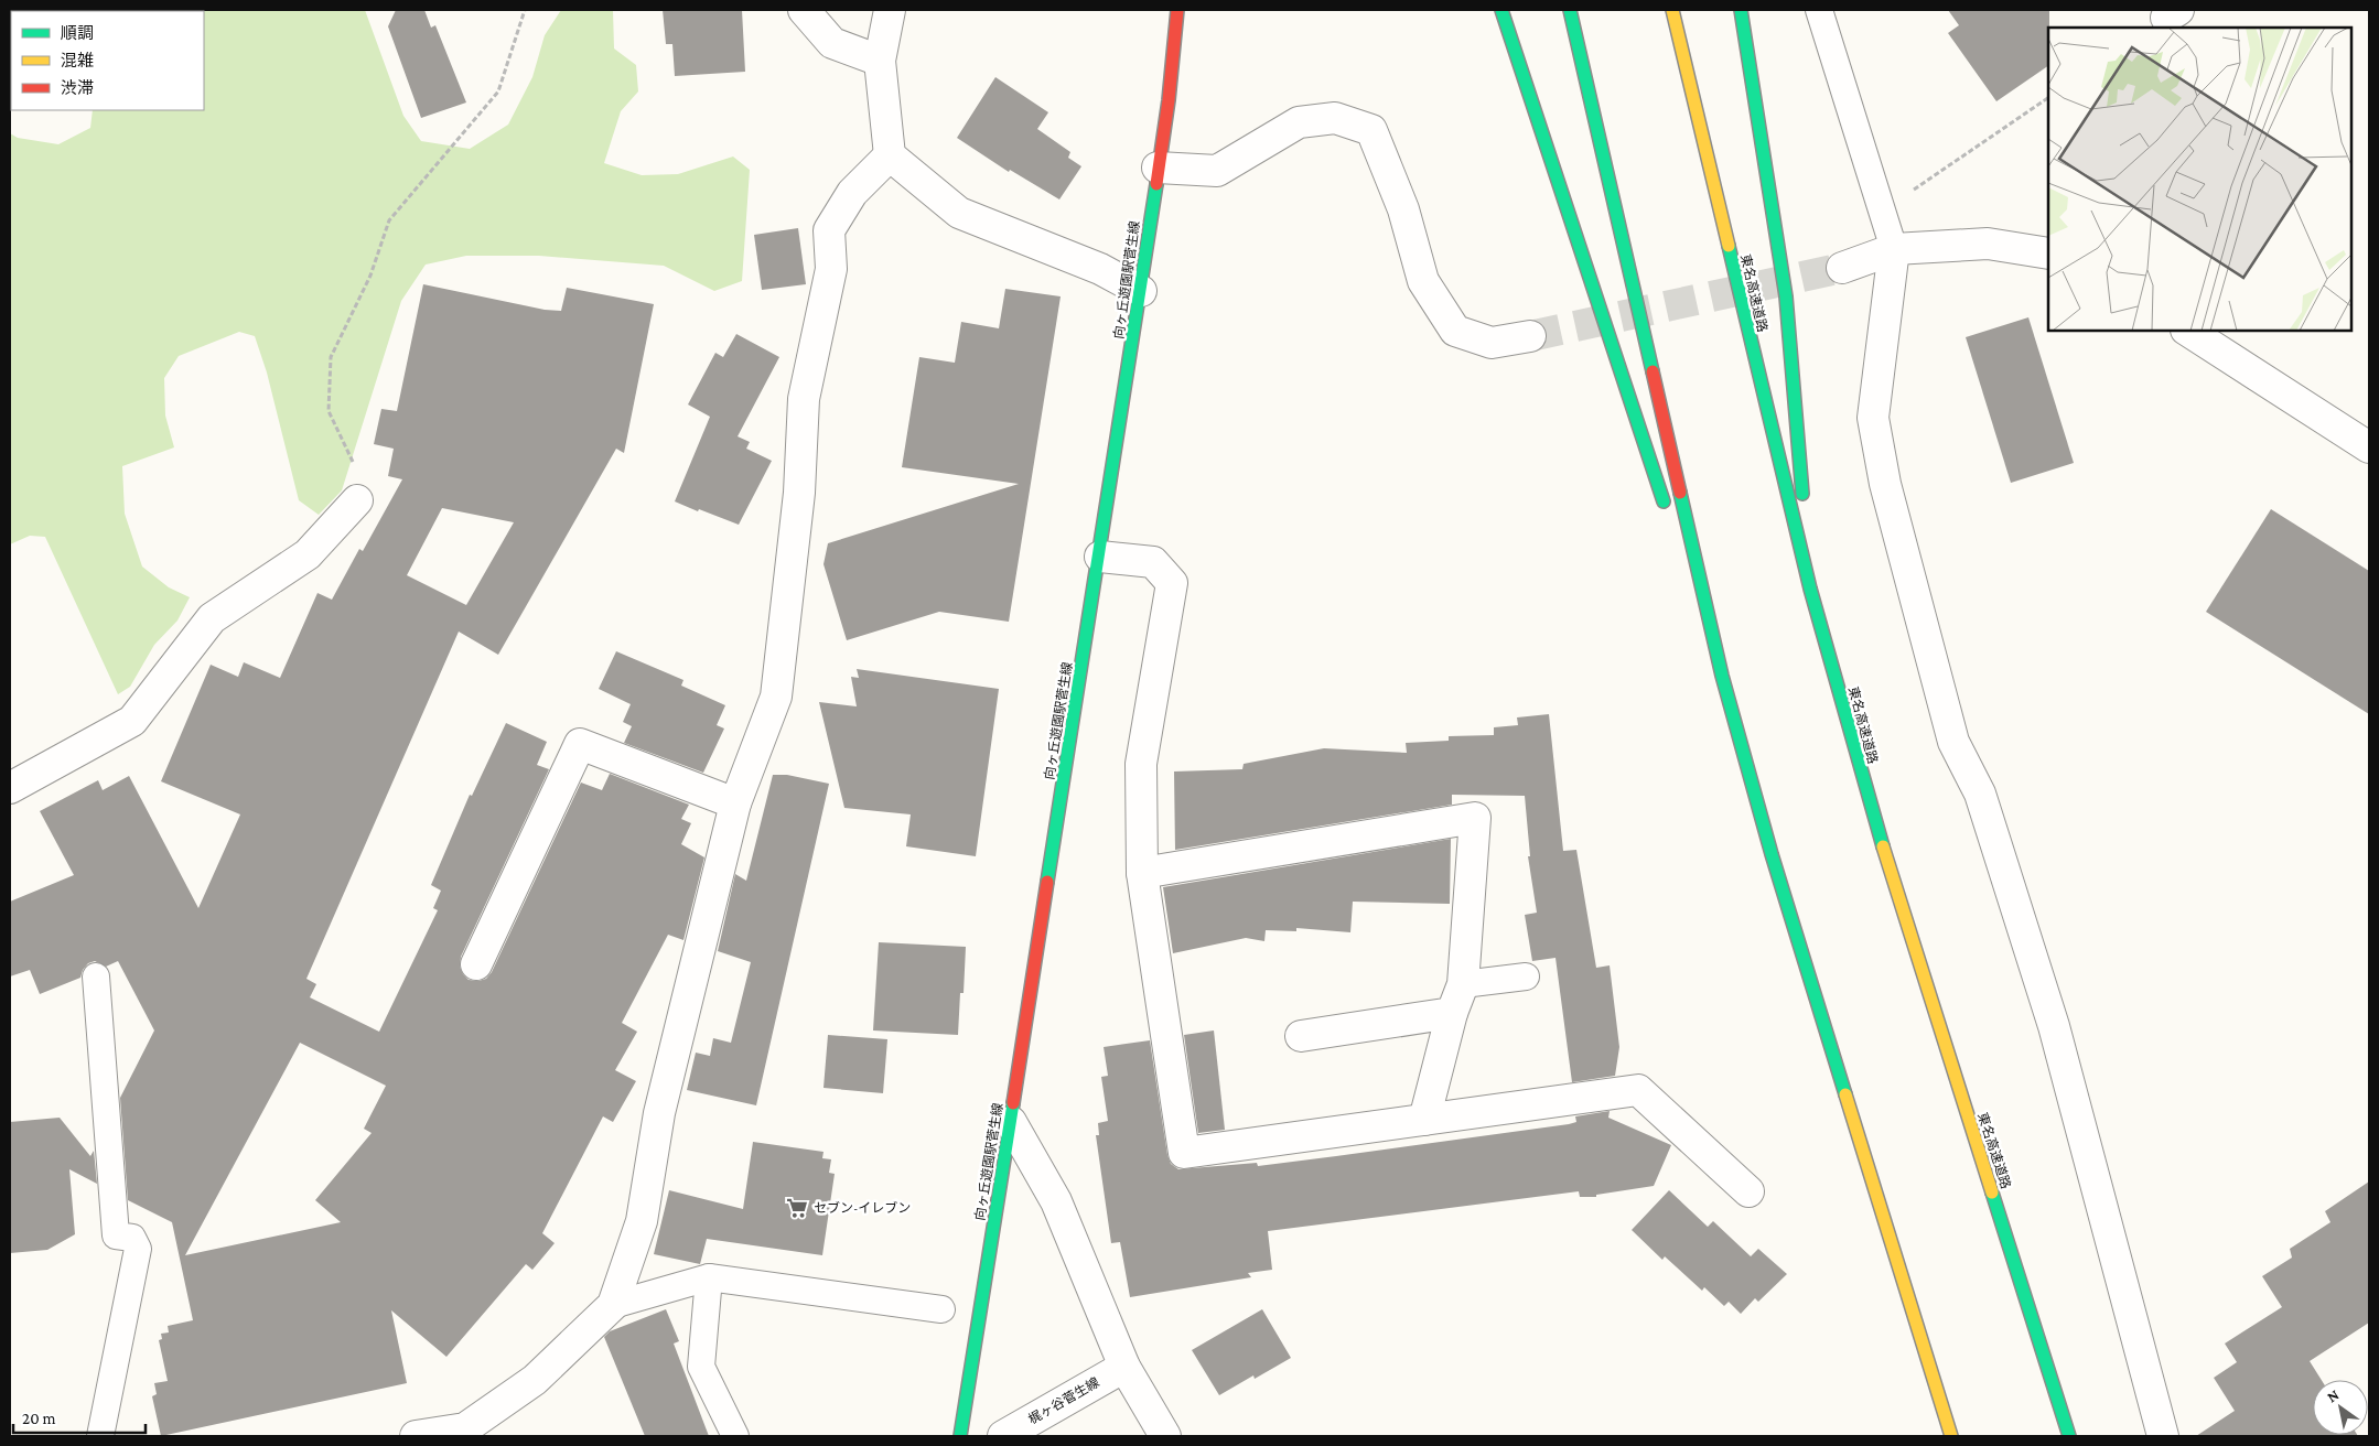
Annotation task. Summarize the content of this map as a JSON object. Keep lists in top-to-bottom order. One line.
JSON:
{"streets":{"main road":["向ヶ丘遊園駅菅生線","東名高速道路"],"street":["梶ヶ谷菅生線"]},"places":{"supermarket":["セブン-イレブン"]},"legend":["順調","混雑","渋滞"],"scale_bar":"20 m","north":"top left"}
